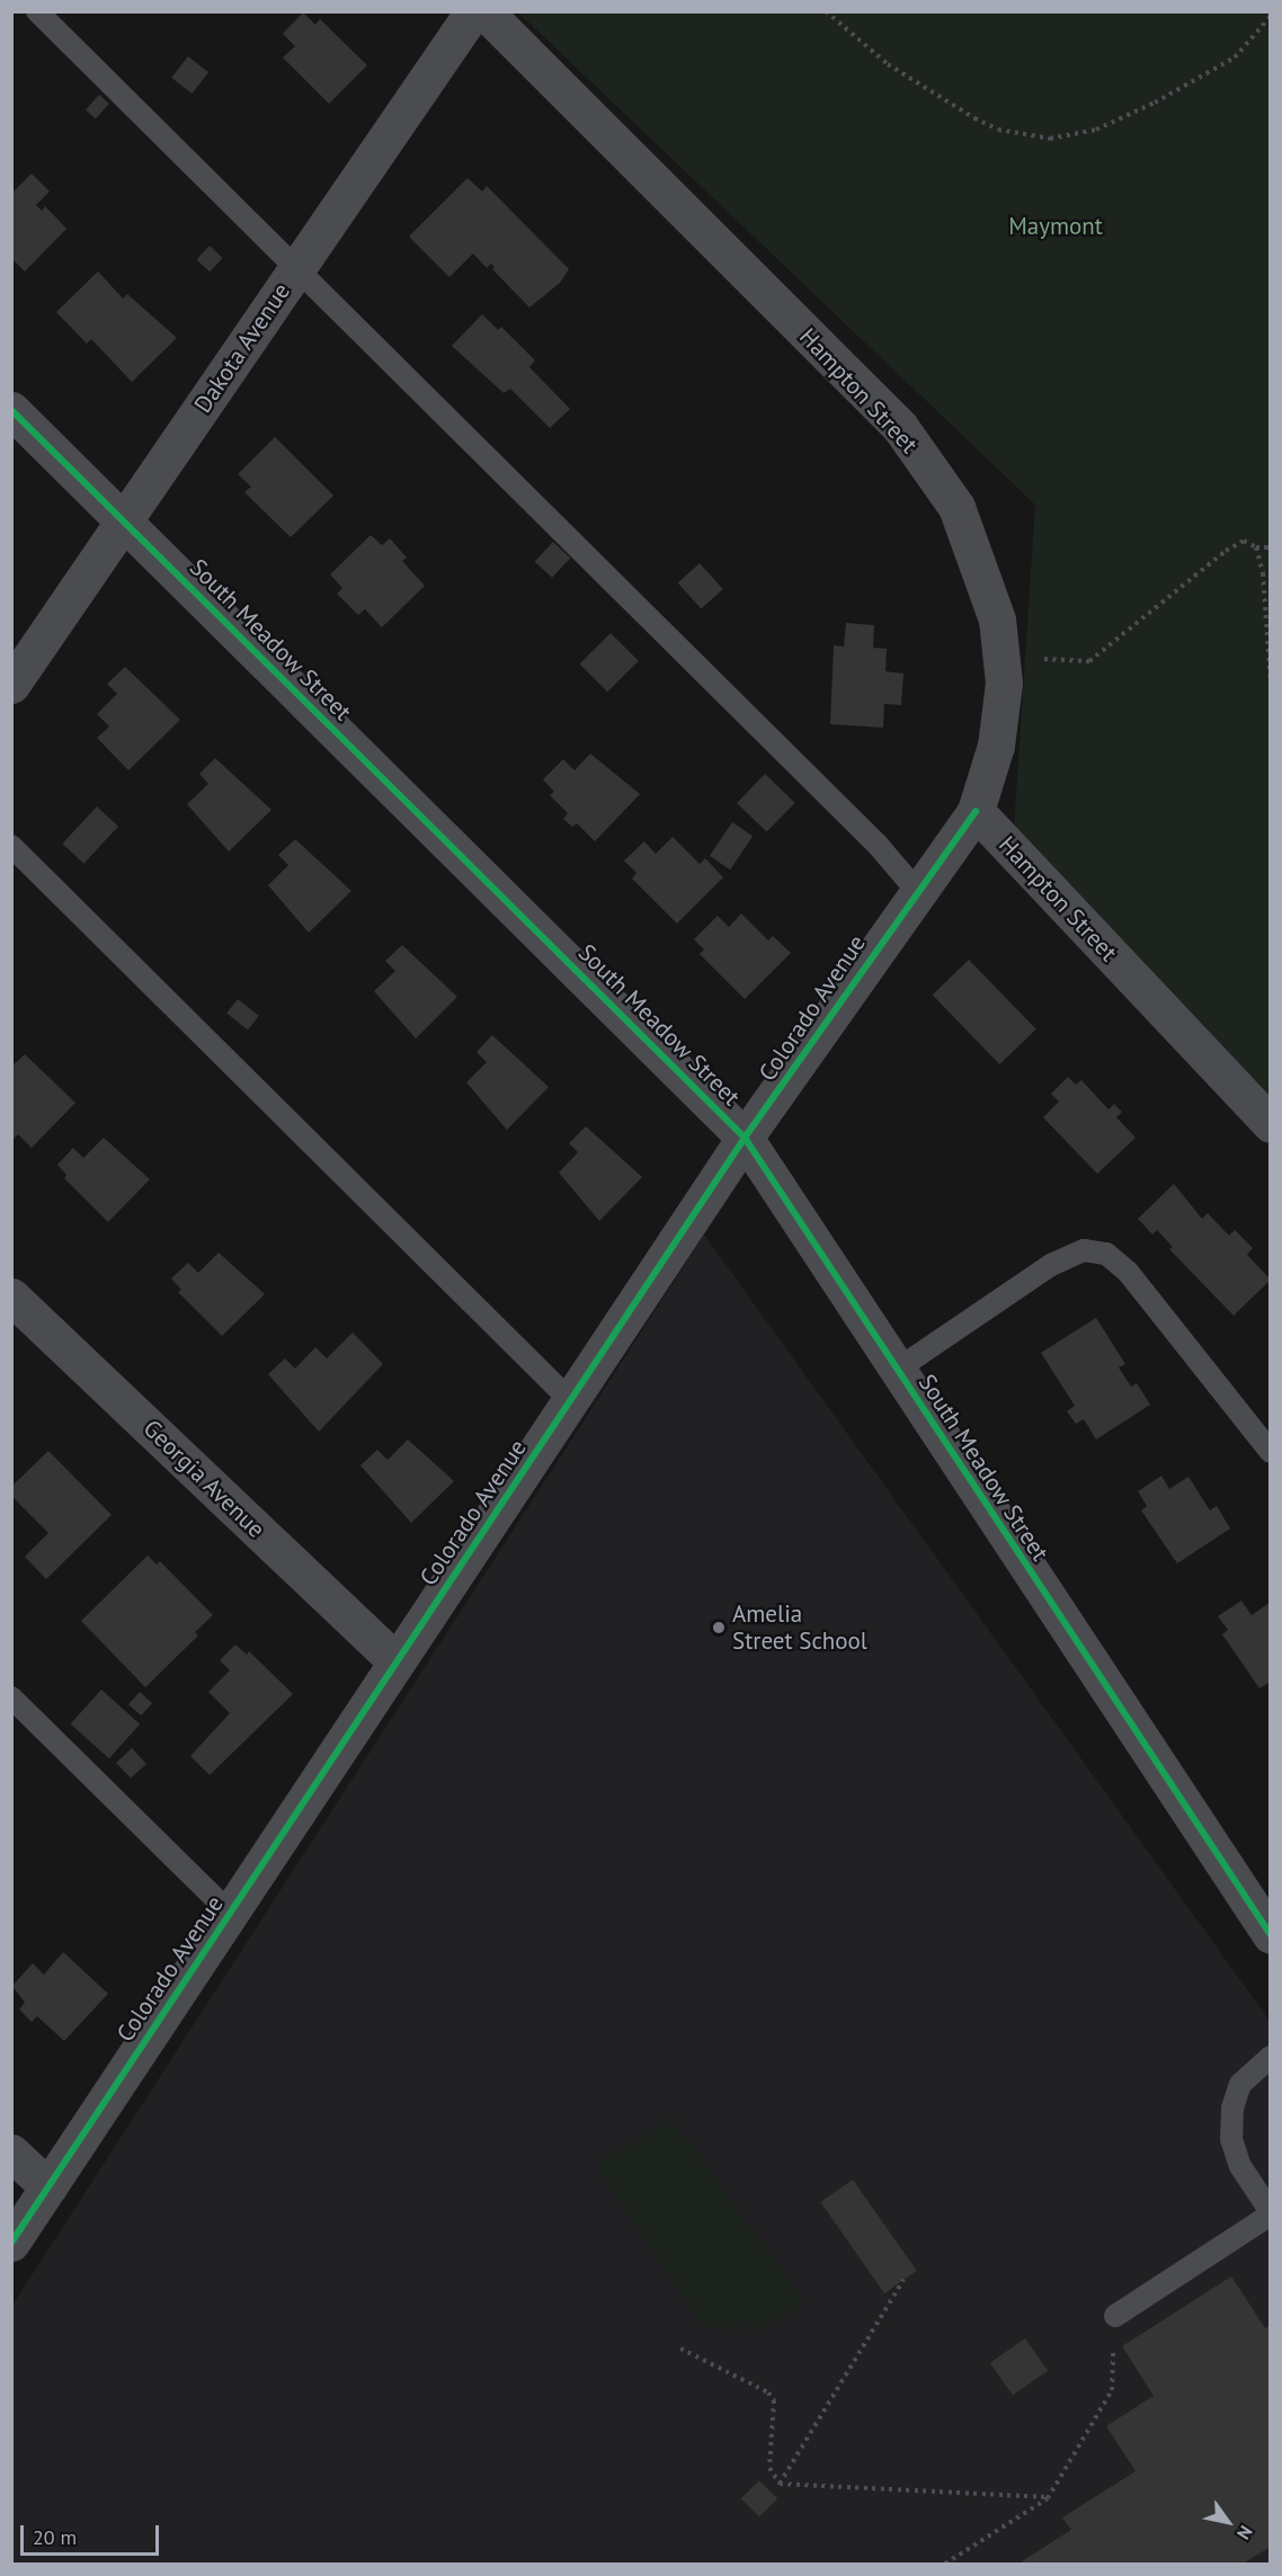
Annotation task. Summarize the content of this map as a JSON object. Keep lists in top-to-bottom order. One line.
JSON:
{"streets":{"street":["Dakota Avenue","Hampton Street","South Meadow Street","Colorado Avenue","Georgia Avenue"]},"crossings":[["Dakota Avenue","South Meadow Street"],["Hampton Street","Colorado Avenue"],["South Meadow Street","Colorado Avenue"],["Colorado Avenue","Georgia Avenue"]],"parks":["Maymont"],"places":["Amelia Street School"],"scale_bar":"20 m","north":"bottom right"}
